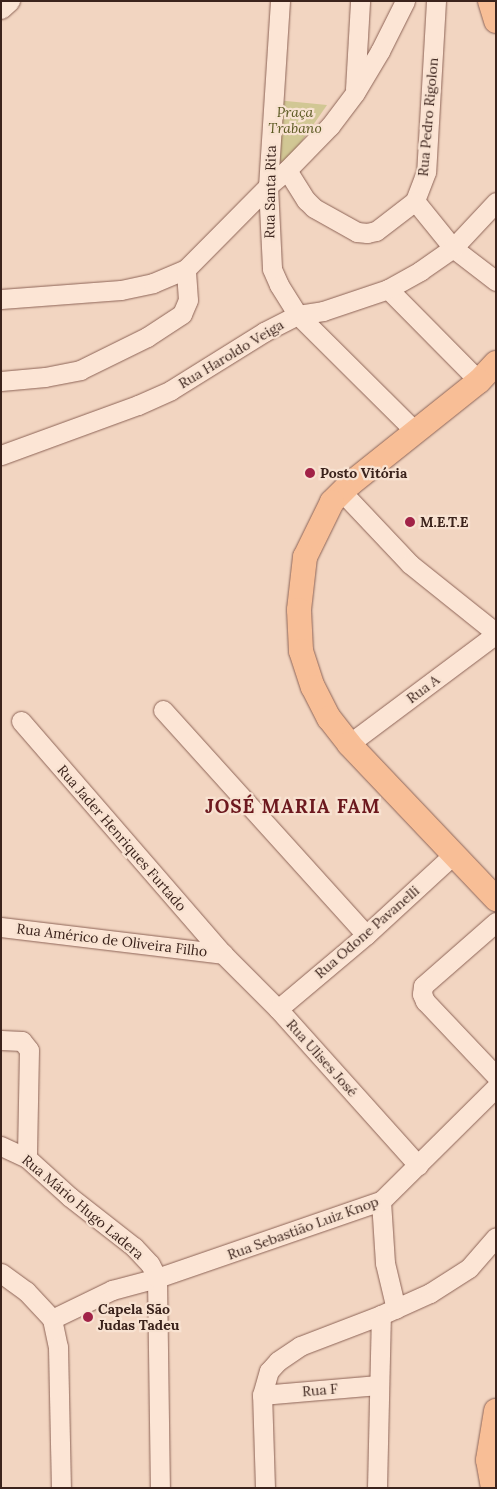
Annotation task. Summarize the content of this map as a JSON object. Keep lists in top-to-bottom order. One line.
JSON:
{"streets":{"street":["Rua Pedro Rigolon","Rua Santa Rita","Rua Haroldo Veiga","Rua A","Rua Jader Henriques Furtado","Rua Odone Pavanelli","Rua Américo de Oliveira Filho","Rua Ulises José","Rua Mário Hugo Ladera","Rua Sebastião Luiz Knop","Rua F"]},"crossings":[["Rua Santa Rita","Rua Haroldo Veiga"],["Rua Jader Henriques Furtado","Rua Américo de Oliveira Filho"],["Rua Jader Henriques Furtado","Rua Ulises José"],["Rua Odone Pavanelli","Rua Ulises José"],["Rua Américo de Oliveira Filho","Rua Ulises José"],["Rua Ulises José","Rua Sebastião Luiz Knop"],["Rua Mário Hugo Ladera","Rua Sebastião Luiz Knop"]],"districts":["JOSÉ MARIA FAM"],"parks":["Praça Trabano"],"places":["Posto Vitória","M.E.T.E","Capela São Judas Tadeu"]}
